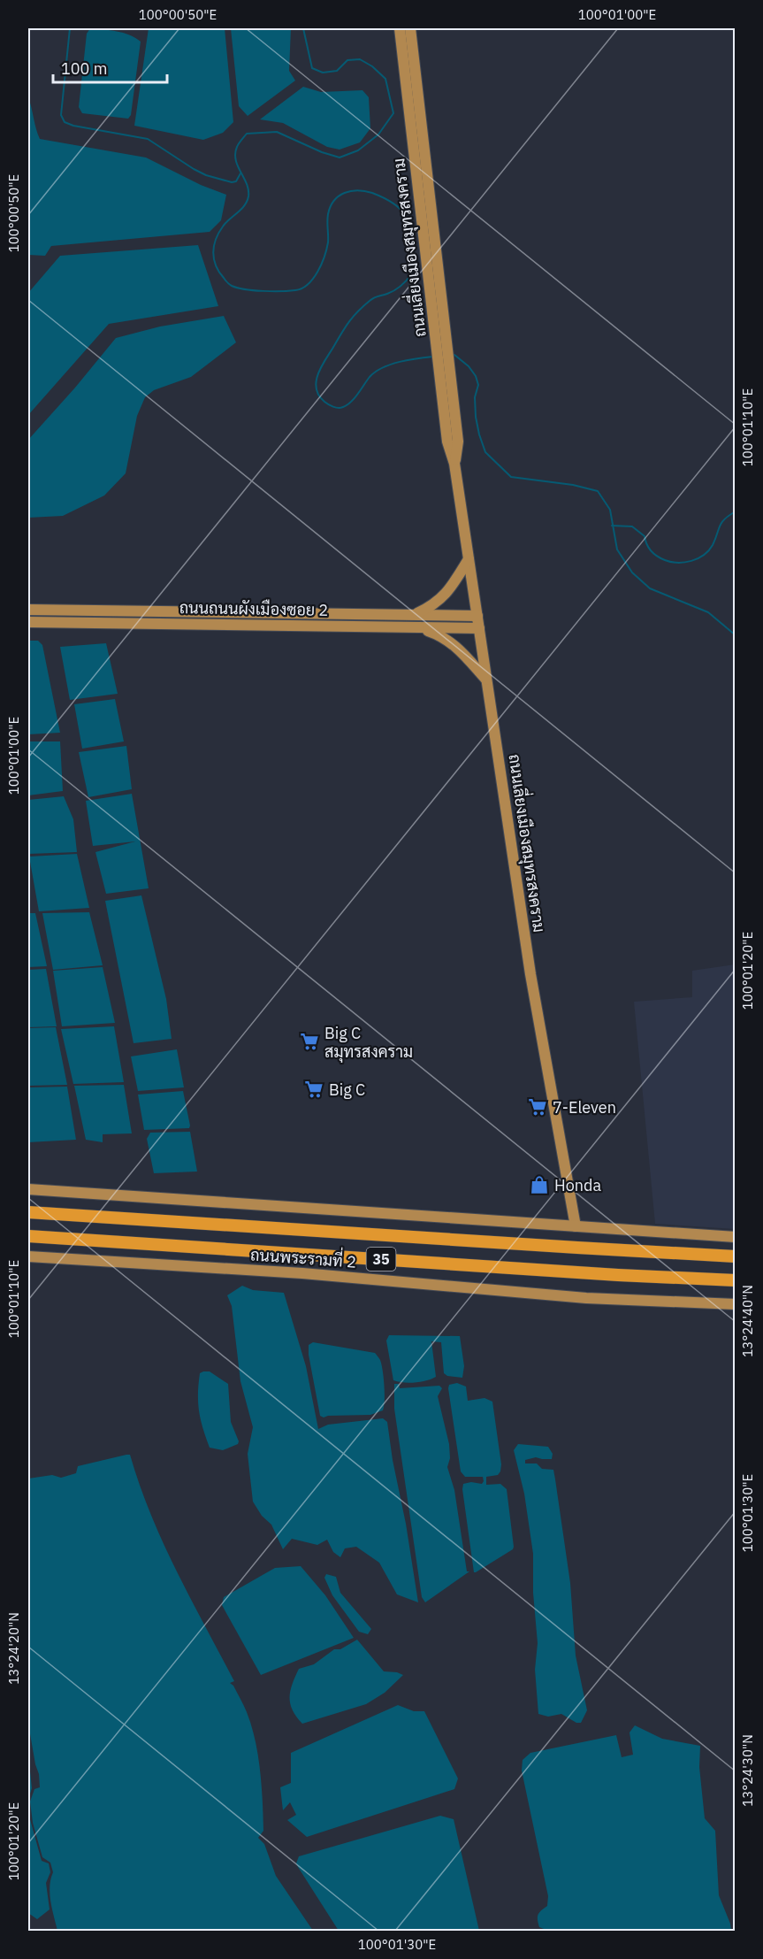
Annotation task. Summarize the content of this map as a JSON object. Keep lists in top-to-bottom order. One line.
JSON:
{"streets":{"highway":["ถนนพระรามที่ 2","35"],"main road":["ถนนเลี่ยงเมืองสมุทรสงคราม","ถนนถนนผังเมืองซอย 2"]},"crossings":[["ถนนเลี่ยงเมืองสมุทรสงคราม","ถนนถนนผังเมืองซอย 2"]],"places":{"supermarket":["Big C สมุทรสงคราม","Big C","7-Eleven"],"shop":["Honda"]},"scale_bar":"100 m","coordinates":["100°00'50\"E","100°01'00\"E","100°01'10\"E","100°01'20\"E","13°24'40\"N","100°01'30\"E","13°24'20\"N","13°24'30\"N"]}
